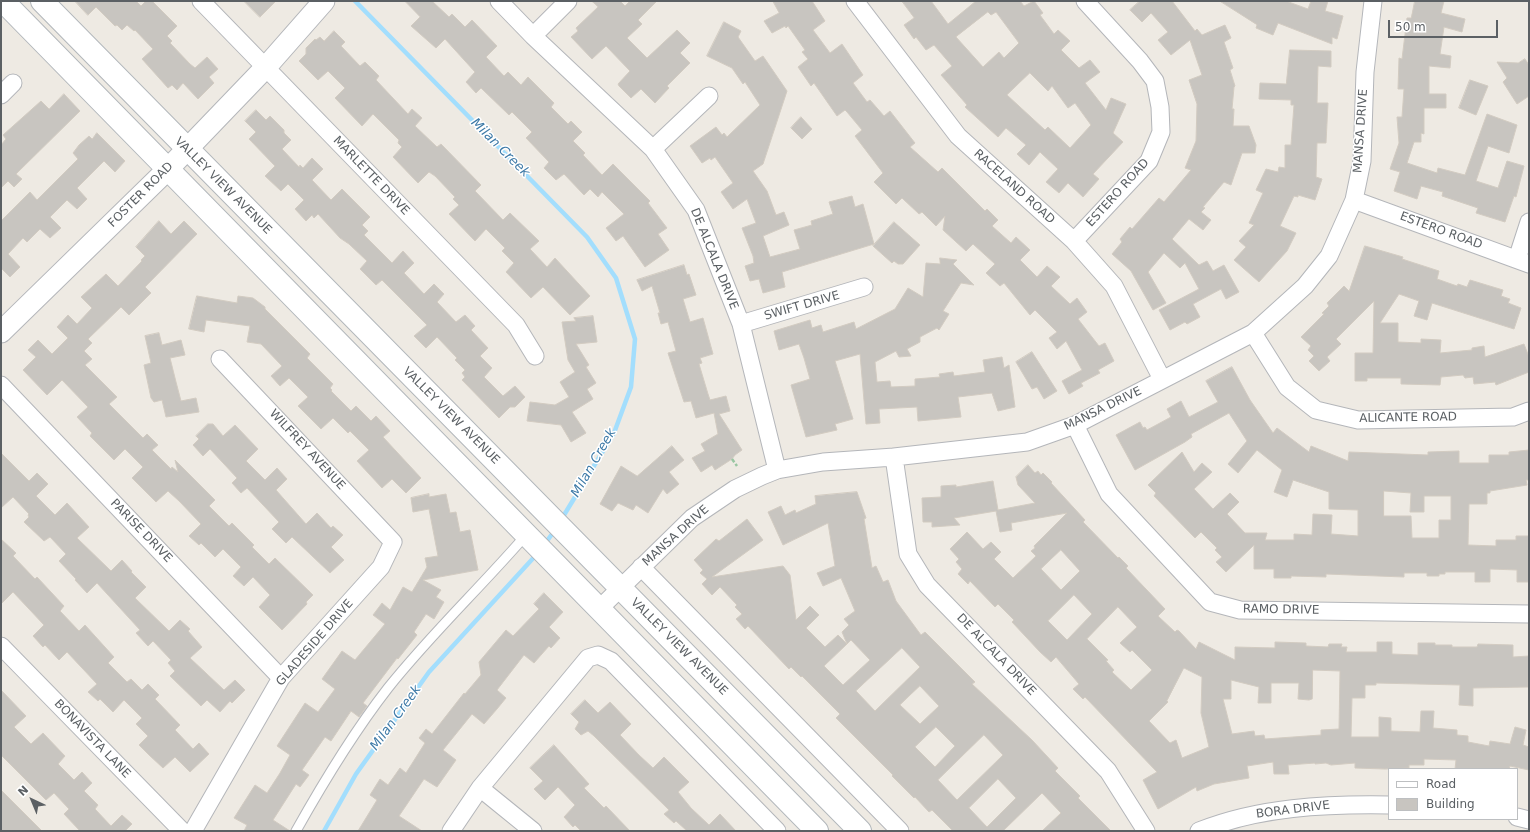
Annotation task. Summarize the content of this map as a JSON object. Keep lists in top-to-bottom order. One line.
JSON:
{"streets":{"main road":["VALLEY VIEW AVENUE"],"street":["MANSA DRIVE","MARLETTE DRIVE","RACELAND ROAD","ESTERO ROAD","FOSTER ROAD","DE ALCALA DRIVE","SWIFT DRIVE","ALICANTE ROAD","WILFREY AVENUE","PARISE DRIVE","RAMO DRIVE","GLADESIDE DRIVE","BONAVISTA LANE","BORA DRIVE"]},"crossings":[["MANSA DRIVE","VALLEY VIEW AVENUE"],["MANSA DRIVE","RACELAND ROAD"],["MANSA DRIVE","ESTERO ROAD"],["MANSA DRIVE","DE ALCALA DRIVE"],["MANSA DRIVE","ALICANTE ROAD"],["MANSA DRIVE","RAMO DRIVE"],["MARLETTE DRIVE","FOSTER ROAD"],["VALLEY VIEW AVENUE","FOSTER ROAD"],["RACELAND ROAD","ESTERO ROAD"],["DE ALCALA DRIVE","SWIFT DRIVE"],["WILFREY AVENUE","GLADESIDE DRIVE"],["PARISE DRIVE","GLADESIDE DRIVE"]],"water":["Milan Creek"],"legend":["Road","Building"],"scale_bar":"50 m","north":"top left"}
